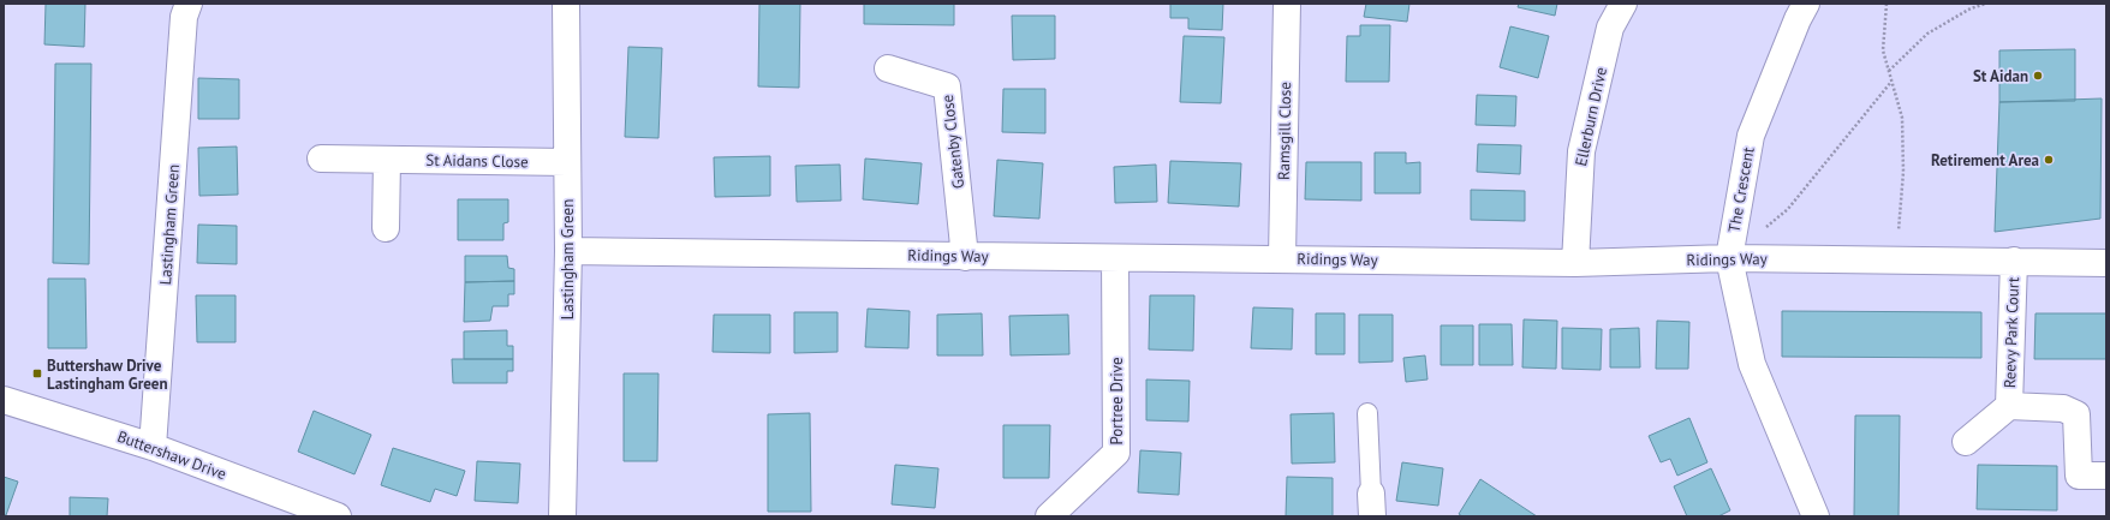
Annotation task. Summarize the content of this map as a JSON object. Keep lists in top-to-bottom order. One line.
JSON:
{"streets":{"street":["Ellerburn Drive","Ramsgill Close","Gatenby Close","St Aidans Close","The Crescent","Lastingham Green","Ridings Way","Reevy Park Court","Portree Drive","Buttershaw Drive"]},"crossings":[["Ellerburn Drive","Ridings Way"],["Ramsgill Close","Ridings Way"],["Gatenby Close","Ridings Way"],["St Aidans Close","Lastingham Green"],["The Crescent","Ridings Way"],["Lastingham Green","Ridings Way"],["Lastingham Green","Buttershaw Drive"],["Ridings Way","Reevy Park Court"],["Ridings Way","Portree Drive"]],"places":{"other":["St Aidan","Retirement Area"],"transit":["Buttershaw Drive Lastingham Green"]}}
